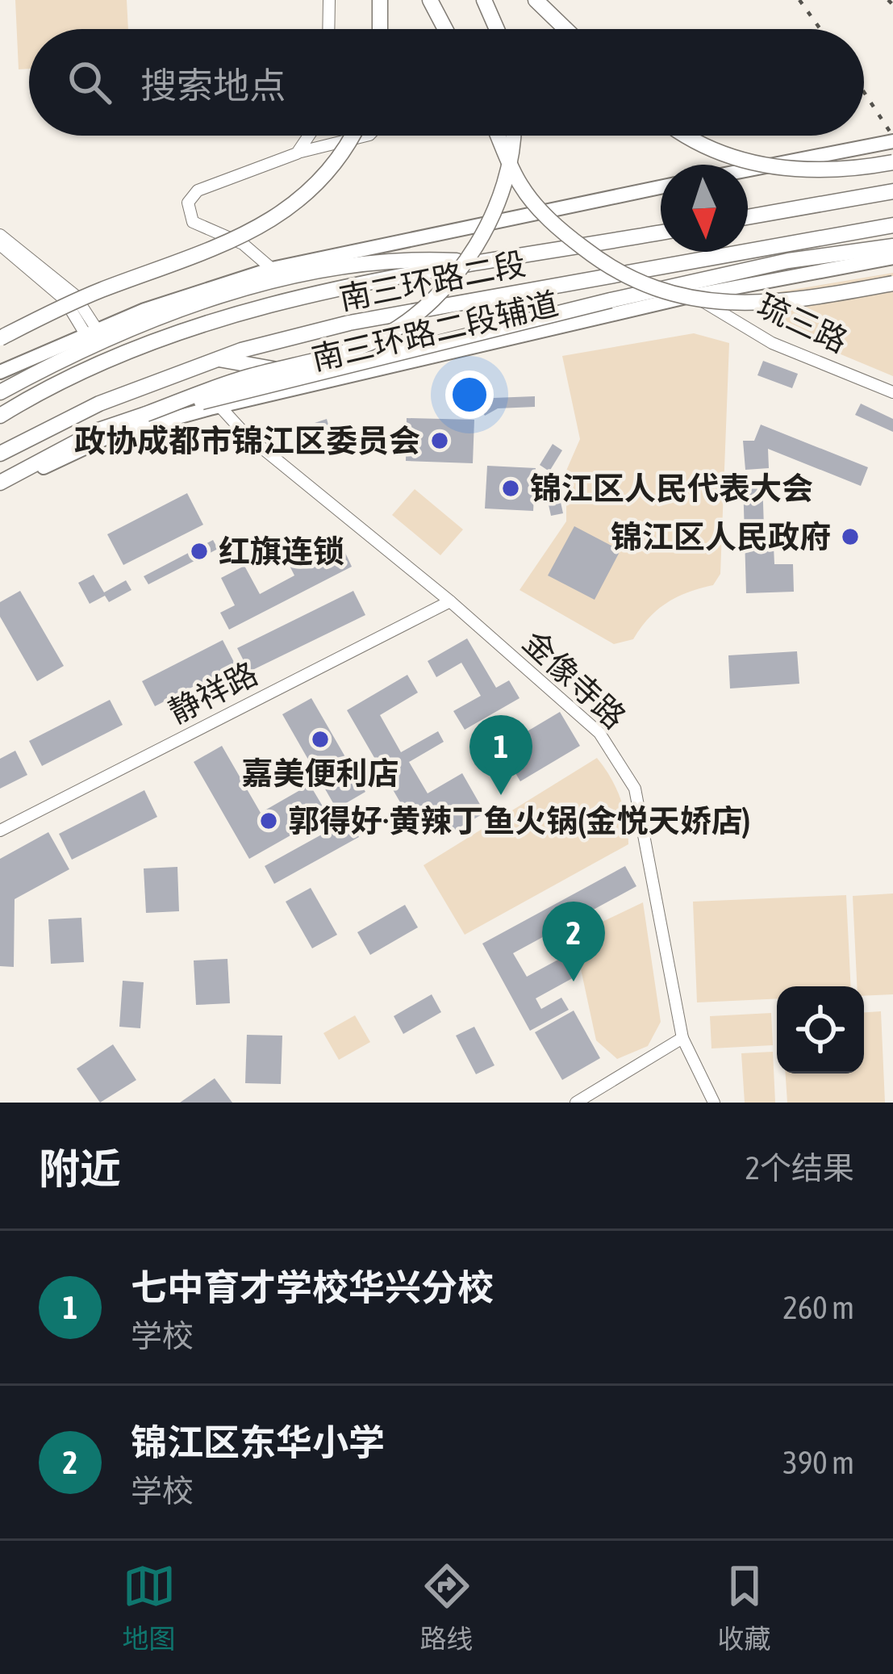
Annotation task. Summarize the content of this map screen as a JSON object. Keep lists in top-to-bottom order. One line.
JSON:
{"streets":{"highway":["南三环路二段"],"main road":["南三环路二段辅道"],"street":["琉三路","金像寺路","静祥路"]},"crossings":[["琉三路","南三环路二段辅道"],["南三环路二段辅道","金像寺路"],["金像寺路","静祥路"]],"places":["政协成都市锦江区委员会","锦江区人民代表大会","锦江区人民政府","红旗连锁","嘉美便利店","郭得好·黄辣丁鱼火锅(金悦天娇店)"],"north":"bottom","page":{"search":"搜索地点","pins":["1","2"],"heading":["附近","2个结果"],"list":[{"mark":"1","name":"七中育才学校华兴分校","note":"学校","value":"260 m"},{"mark":"2","name":"锦江区东华小学","note":"学校","value":"390 m"}],"nav":["地图","路线","收藏"]}}
